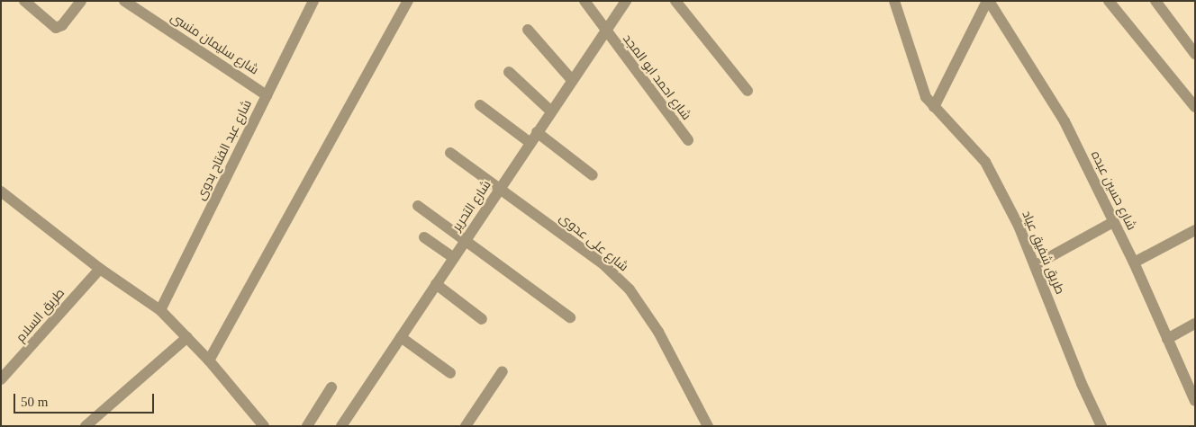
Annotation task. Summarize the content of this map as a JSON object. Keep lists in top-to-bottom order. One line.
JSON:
{"streets":{"street":["شارع سليمان منسى","شارع احمد ابو المجد","شارع عبد الفتاح بدوى","شارع حسين عبده","شارع التحرير","شارع على عدوى","طريق شفيق عياد","طريق السلام"]},"crossings":[["شارع سليمان منسى","شارع عبد الفتاح بدوى"],["شارع احمد ابو المجد","شارع التحرير"],["شارع التحرير","شارع على عدوى"]],"scale_bar":"50 m"}
